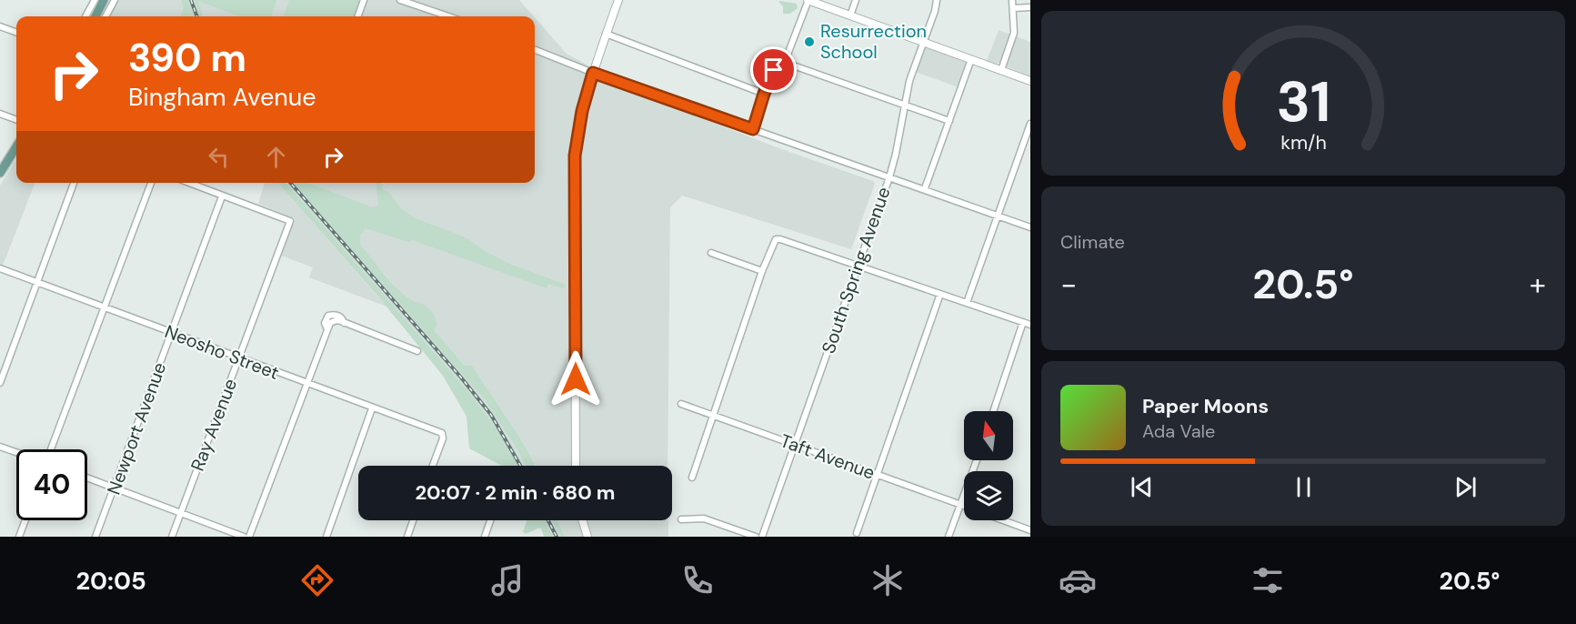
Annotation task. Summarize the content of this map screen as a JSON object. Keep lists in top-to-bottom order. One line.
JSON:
{"streets":{"street":["South Spring Avenue","Neosho Street","Ray Avenue","Newport Avenue","Taft Avenue"]},"crossings":[["South Spring Avenue","Taft Avenue"],["Neosho Street","Ray Avenue"],["Neosho Street","Newport Avenue"],["Ray Avenue","Newport Avenue"]],"places":["Resurrection School"],"north":"top","page":{"turn":["390 m","Bingham Avenue"],"tile":"Climate","heat":["−","20.5°","+"],"song":["Paper Moons","Ada Vale"],"limit":"40","trip":"20:07 · 2 min · 680 m","tabs":["20:05","20.5°"],"gauge":["31","km/h"]}}
